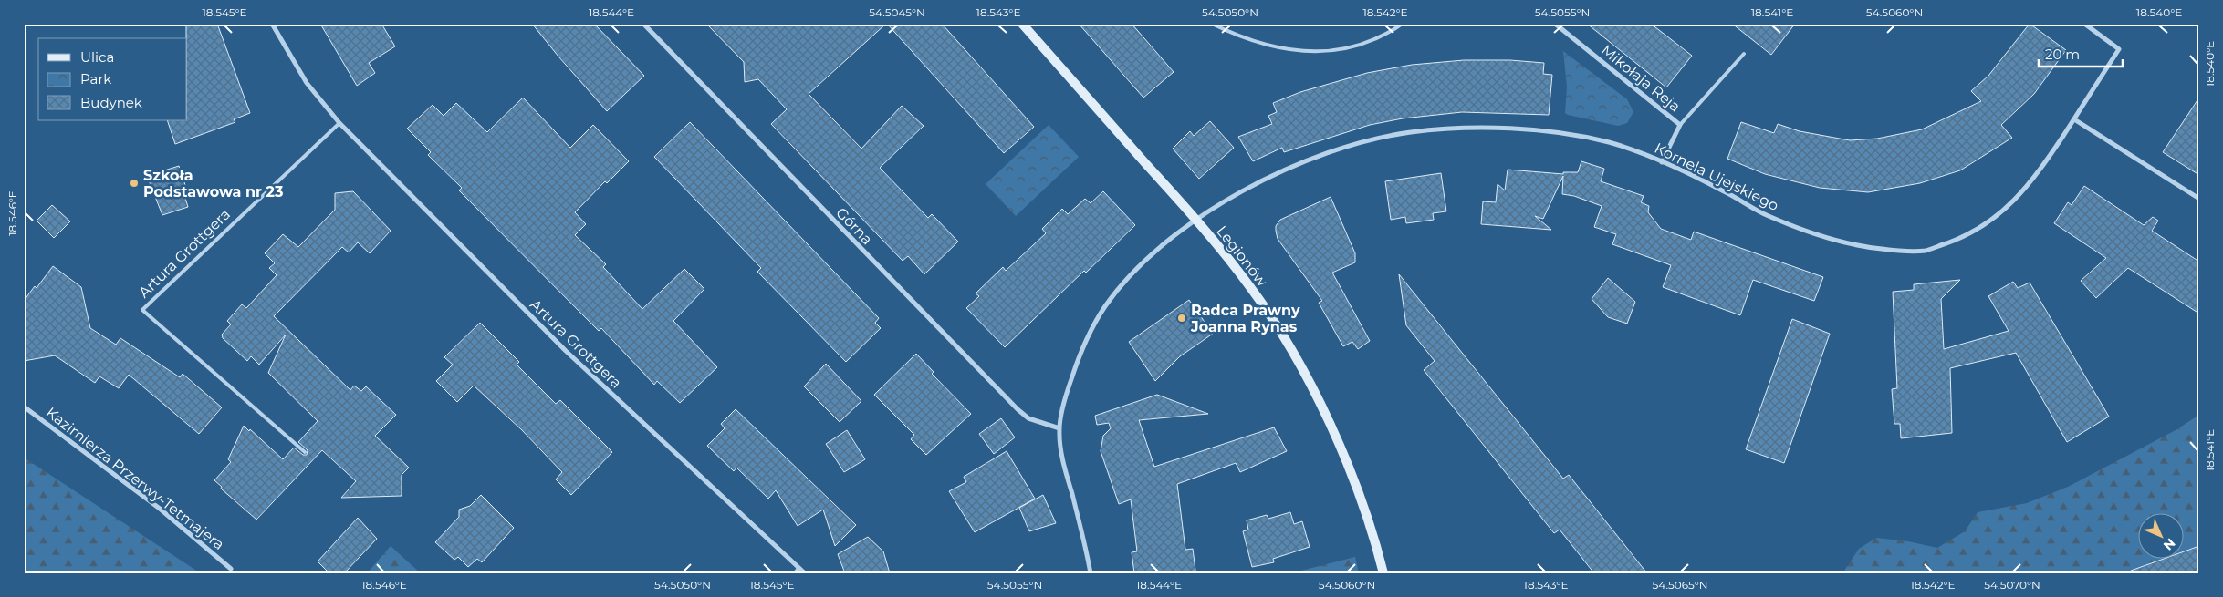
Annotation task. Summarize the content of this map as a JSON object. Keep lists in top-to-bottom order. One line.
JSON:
{"streets":{"street":["Mikołaja Reja","Kornela Ujejskiego","Górna","Artura Grottgera","Legionów","Kazimierza Przerwy-Tetmajera"]},"crossings":[["Mikołaja Reja","Kornela Ujejskiego"],["Kornela Ujejskiego","Górna"],["Kornela Ujejskiego","Legionów"]],"places":["Szkoła Podstawowa nr 23","Radca Prawny Joanna Rynas"],"legend":["Ulica","Park","Budynek"],"scale_bar":"20 m","north":"bottom right","coordinates":["18.545°E","18.544°E","54.5045°N","18.543°E","54.5050°N","18.542°E","54.5055°N","18.541°E","54.5060°N","18.540°E","18.546°E","54.5065°N","54.5070°N"]}
